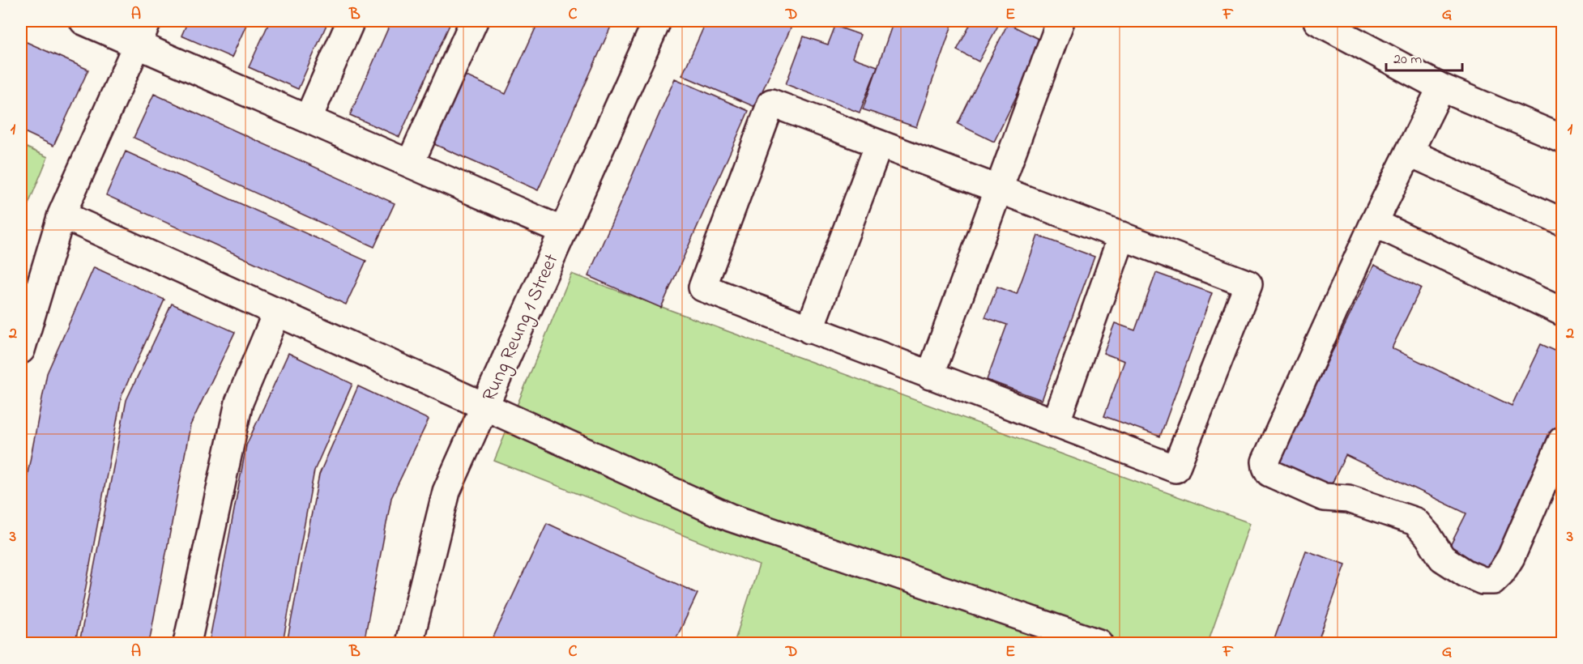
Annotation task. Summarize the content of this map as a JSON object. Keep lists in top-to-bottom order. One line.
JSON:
{"streets":{"street":["Rung Reung 1 Street"]},"scale_bar":"20 m","grid":{"columns":["A","B","C","D","E","F","G"],"rows":["1","2","3"]}}
